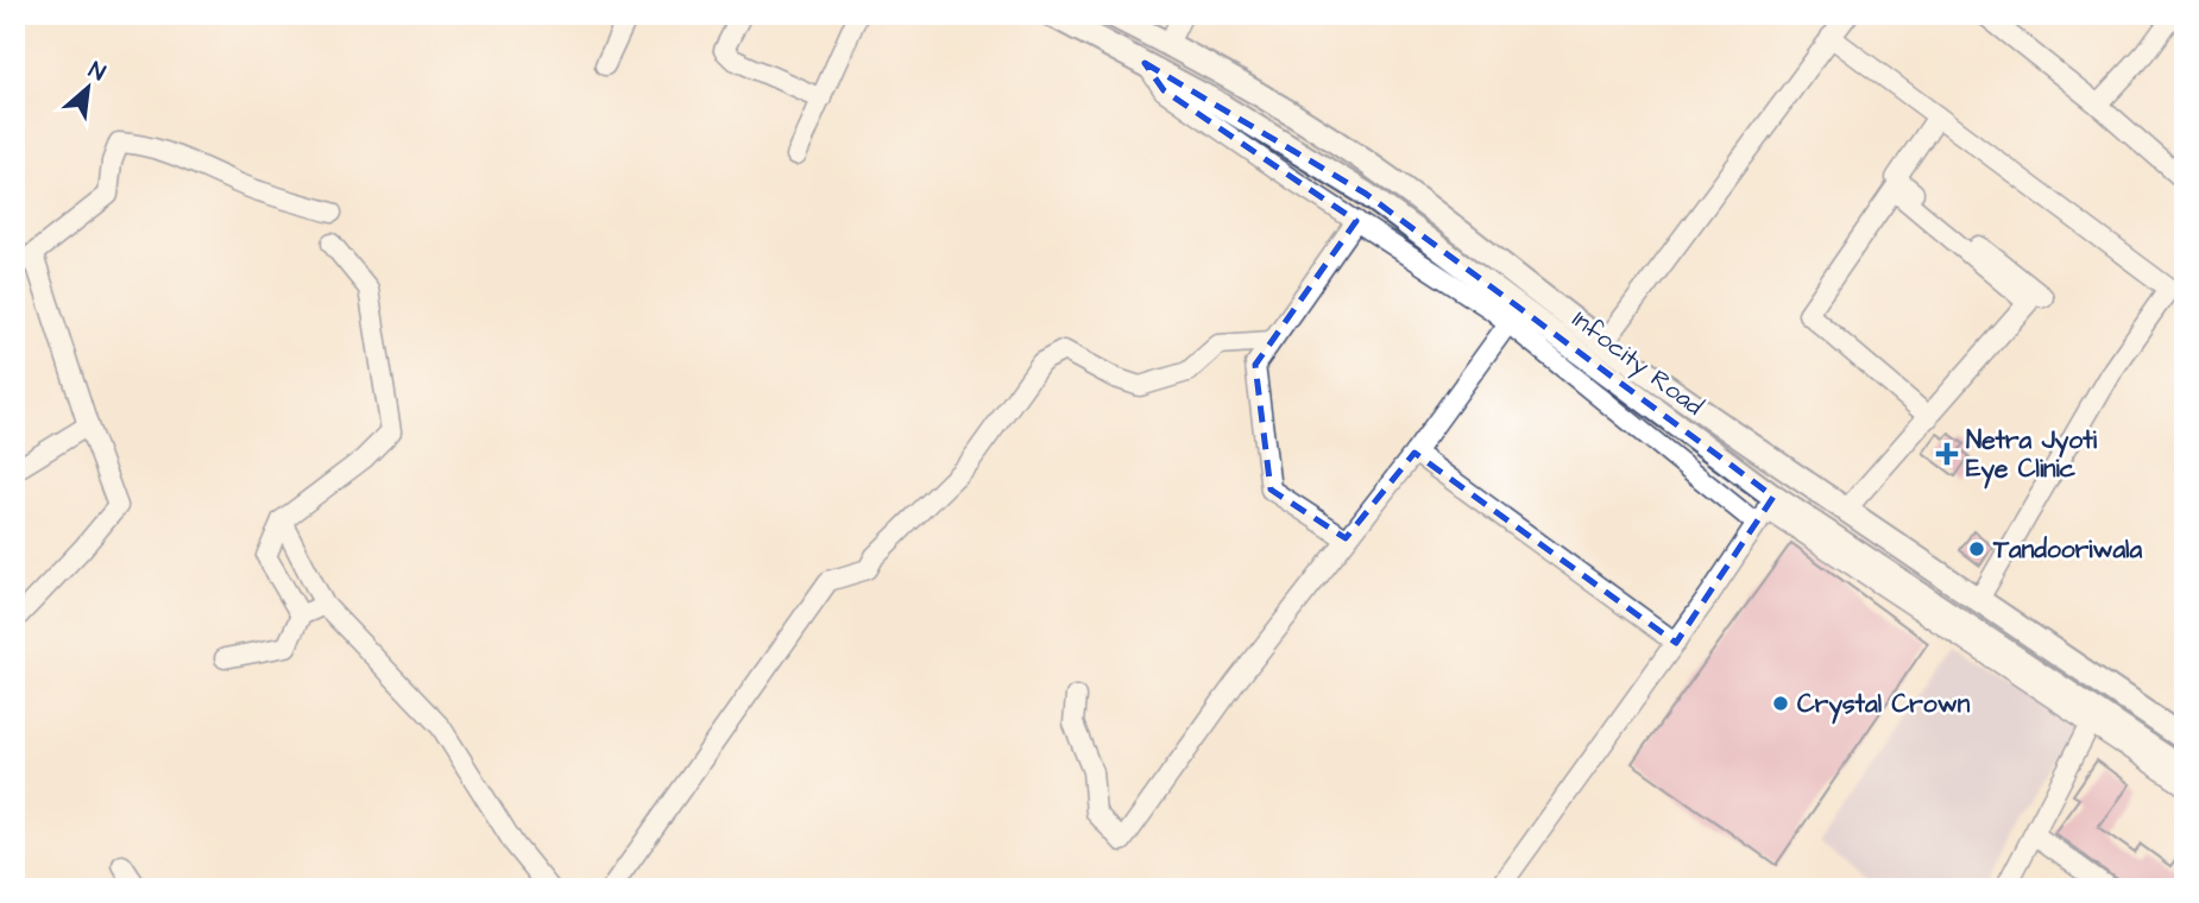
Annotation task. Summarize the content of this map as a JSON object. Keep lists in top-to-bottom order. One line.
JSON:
{"streets":{"main road":["Infocity Road"]},"places":{"health":["Netra Jyoti Eye Clinic"],"other":["Tandooriwala","Crystal Crown"]},"north":"top right"}
